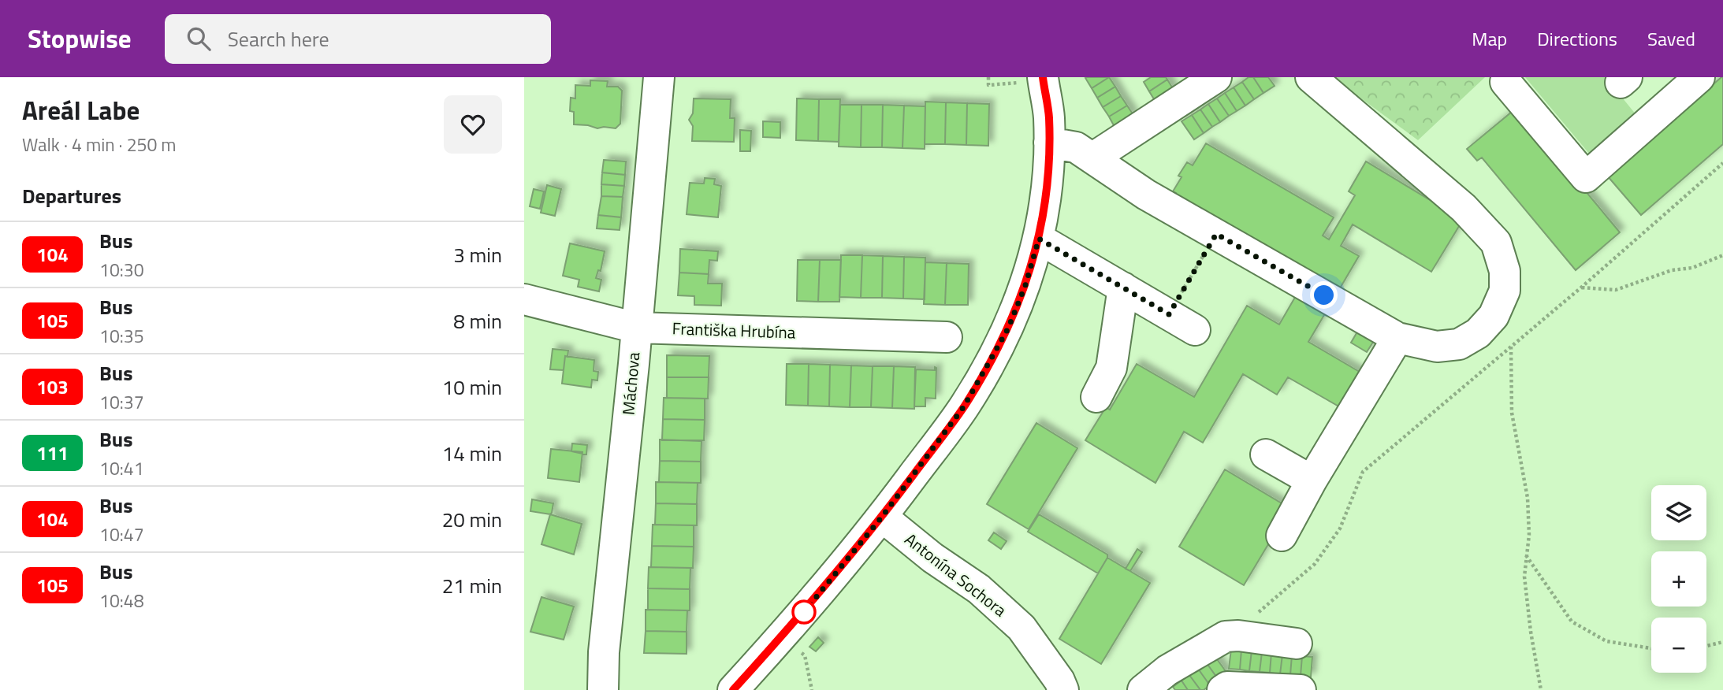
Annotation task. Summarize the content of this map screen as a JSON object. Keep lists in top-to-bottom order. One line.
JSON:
{"streets":{"street":["Františka Hrubína","Máchova","Antonína Sochora"]},"crossings":[["Františka Hrubína","Máchova"]],"lines":["bus line 104"],"page":{"header":"Stopwise","search":"Search here","nav":["Map","Directions","Saved"],"heading":[["Areál Labe","Walk · 4 min · 250 m"],"Departures"],"list":[{"mark":"104","name":"Bus","note":"10:30","value":"3 min"},{"mark":"105","name":"Bus","note":"10:35","value":"8 min"},{"mark":"103","name":"Bus","note":"10:37","value":"10 min"},{"mark":"111","name":"Bus","note":"10:41","value":"14 min"},{"mark":"104","name":"Bus","note":"10:47","value":"20 min"},{"mark":"105","name":"Bus","note":"10:48","value":"21 min"}],"map_buttons":["+","−"]}}
